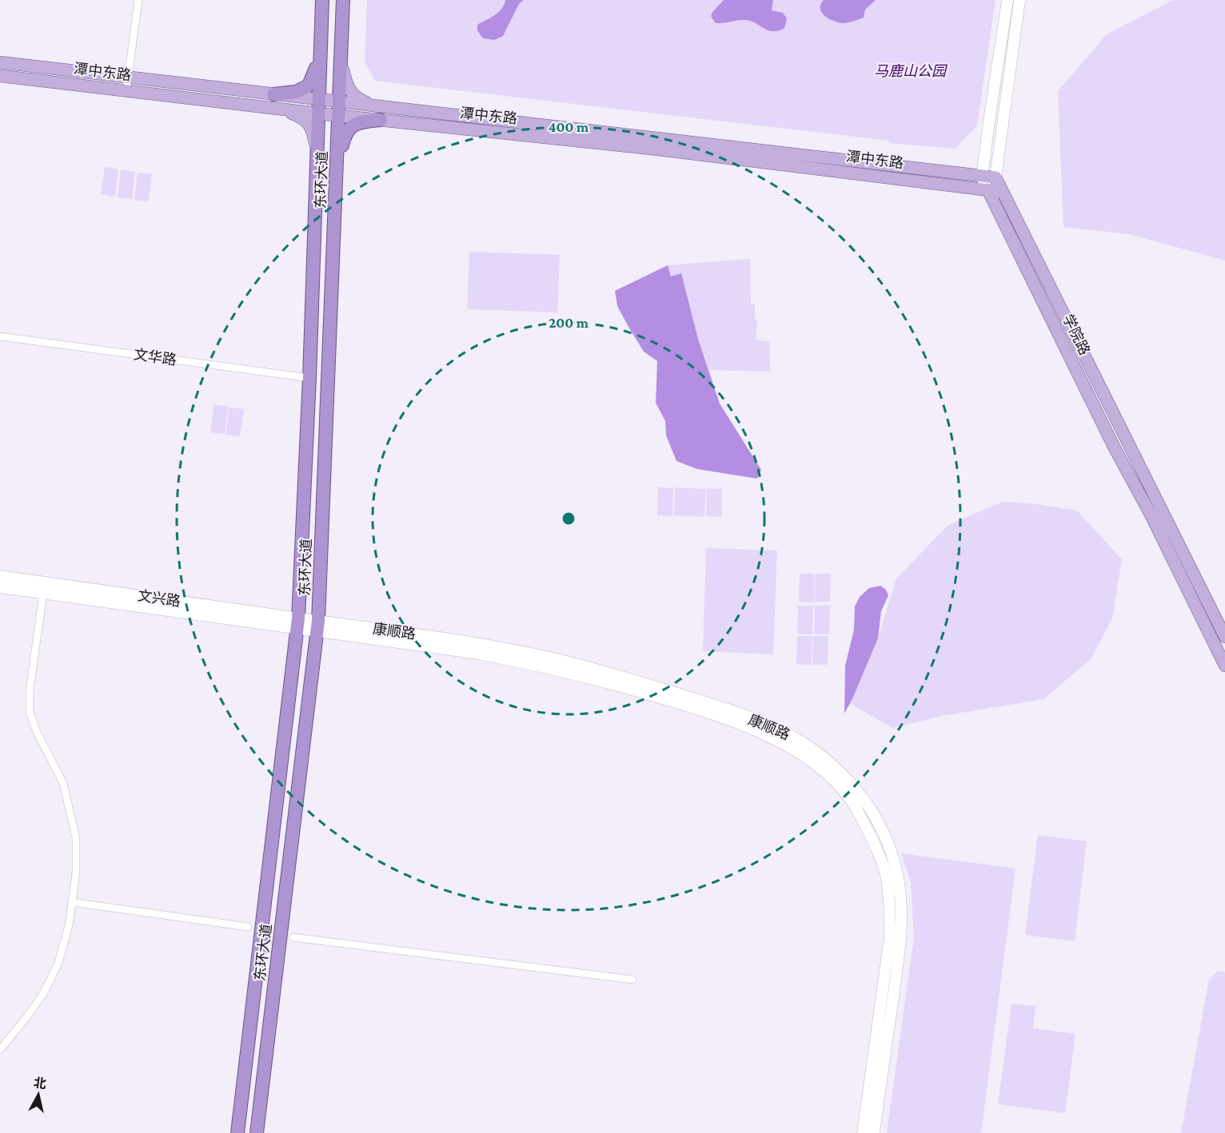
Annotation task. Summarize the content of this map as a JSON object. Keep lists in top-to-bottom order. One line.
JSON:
{"streets":{"highway":["东环大道"],"main road":["潭中东路","学院路","文兴路","康顺路"],"street":["文华路"]},"crossings":[["潭中东路","东环大道"],["潭中东路","学院路"],["东环大道","文华路"],["东环大道","文兴路"],["东环大道","康顺路"],["文兴路","康顺路"]],"parks":["马鹿山公园"],"north":"top","rings":["400 m","200 m"]}
